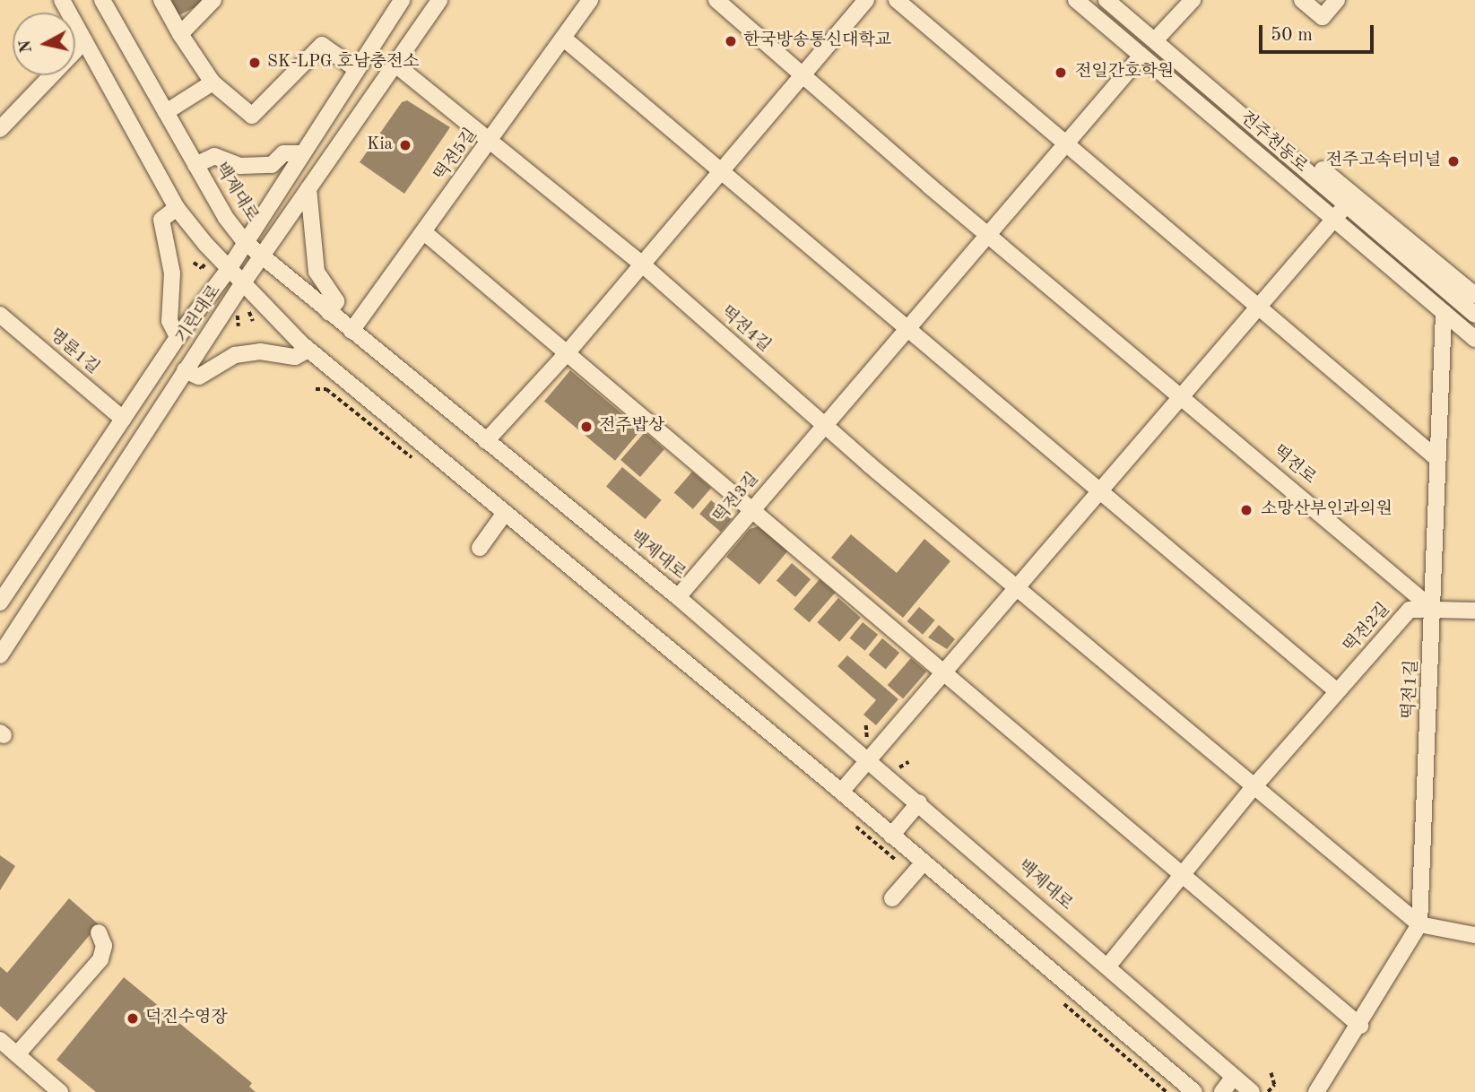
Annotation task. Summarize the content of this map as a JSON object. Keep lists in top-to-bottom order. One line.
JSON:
{"streets":{"street":["전주천동로","떡전5길","백제대로","기린대로","떡전4길","명륜1길","떡전로","떡전3길","떡전2길","떡전1길"]},"crossings":[["전주천동로","떡전3길"],["전주천동로","떡전1길"],["떡전5길","백제대로"],["떡전5길","떡전4길"],["백제대로","기린대로"],["백제대로","떡전3길"],["백제대로","떡전2길"],["기린대로","떡전4길"],["기린대로","명륜1길"],["떡전4길","떡전3길"],["떡전로","떡전3길"],["떡전로","떡전2길"],["떡전로","떡전1길"],["떡전2길","떡전1길"]],"places":["한국방송통신대학교","SK-LPG 호남충전소","전일간호학원","Kia","전주고속터미널","전주밥상","소망산부인과의원","덕진수영장"],"scale_bar":"50 m","north":"left"}
